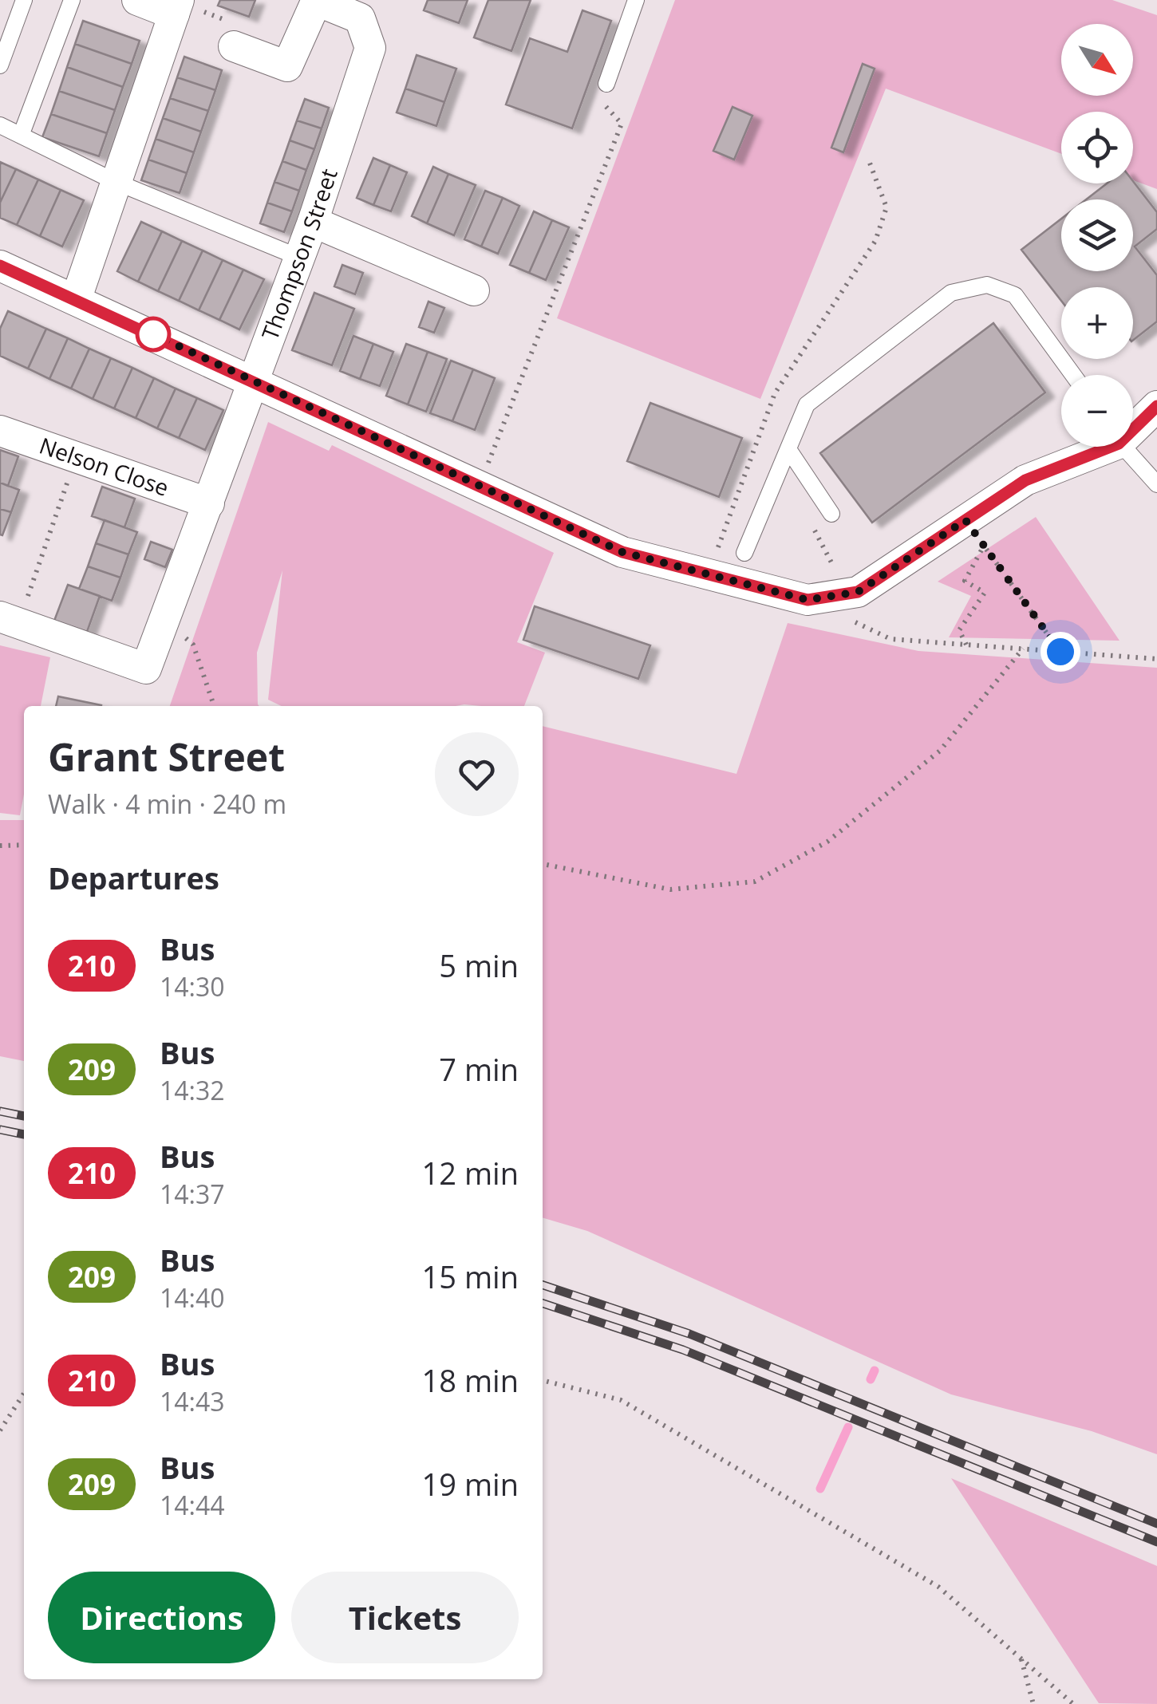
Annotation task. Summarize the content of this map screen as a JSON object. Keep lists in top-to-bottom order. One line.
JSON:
{"streets":{"street":["Thompson Street","Nelson Close"]},"crossings":[["Thompson Street","Nelson Close"]],"lines":["bus line 210"],"north":"bottom right","page":{"map_buttons":["+","−"],"heading":[["Grant Street","Walk · 4 min · 240 m"],"Departures"],"list":[{"mark":"210","name":"Bus","note":"14:30","value":"5 min"},{"mark":"209","name":"Bus","note":"14:32","value":"7 min"},{"mark":"210","name":"Bus","note":"14:37","value":"12 min"},{"mark":"209","name":"Bus","note":"14:40","value":"15 min"},{"mark":"210","name":"Bus","note":"14:43","value":"18 min"},{"mark":"209","name":"Bus","note":"14:44","value":"19 min"}],"buttons":["Directions","Tickets"]}}
